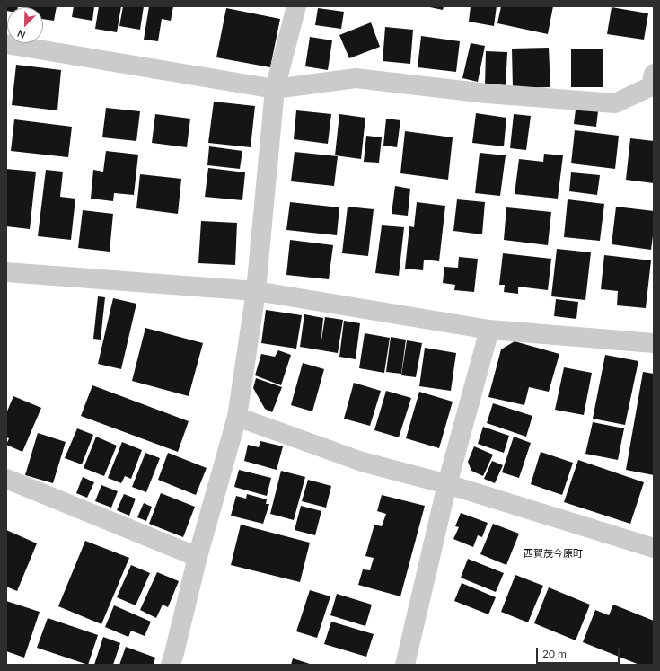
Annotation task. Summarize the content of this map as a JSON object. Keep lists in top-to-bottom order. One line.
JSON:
{"districts":["西賀茂今原町"],"scale_bar":"20 m","north":"bottom left"}
